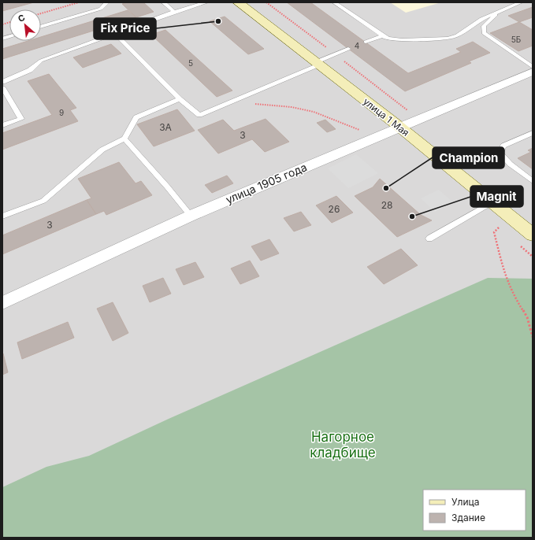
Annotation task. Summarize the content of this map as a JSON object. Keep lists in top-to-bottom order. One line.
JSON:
{"streets":{"main road":["улица 1 Мая"],"street":["улица 1905 года"]},"crossings":[["улица 1 Мая","улица 1905 года"]],"parks":["Нагорное кладбище"],"places":["Fix Price","Champion","Magnit"],"house_numbers":["5Б","4","5","9","3А","3","28","26","3"],"legend":["Улица","Здание"],"north":"top left"}
